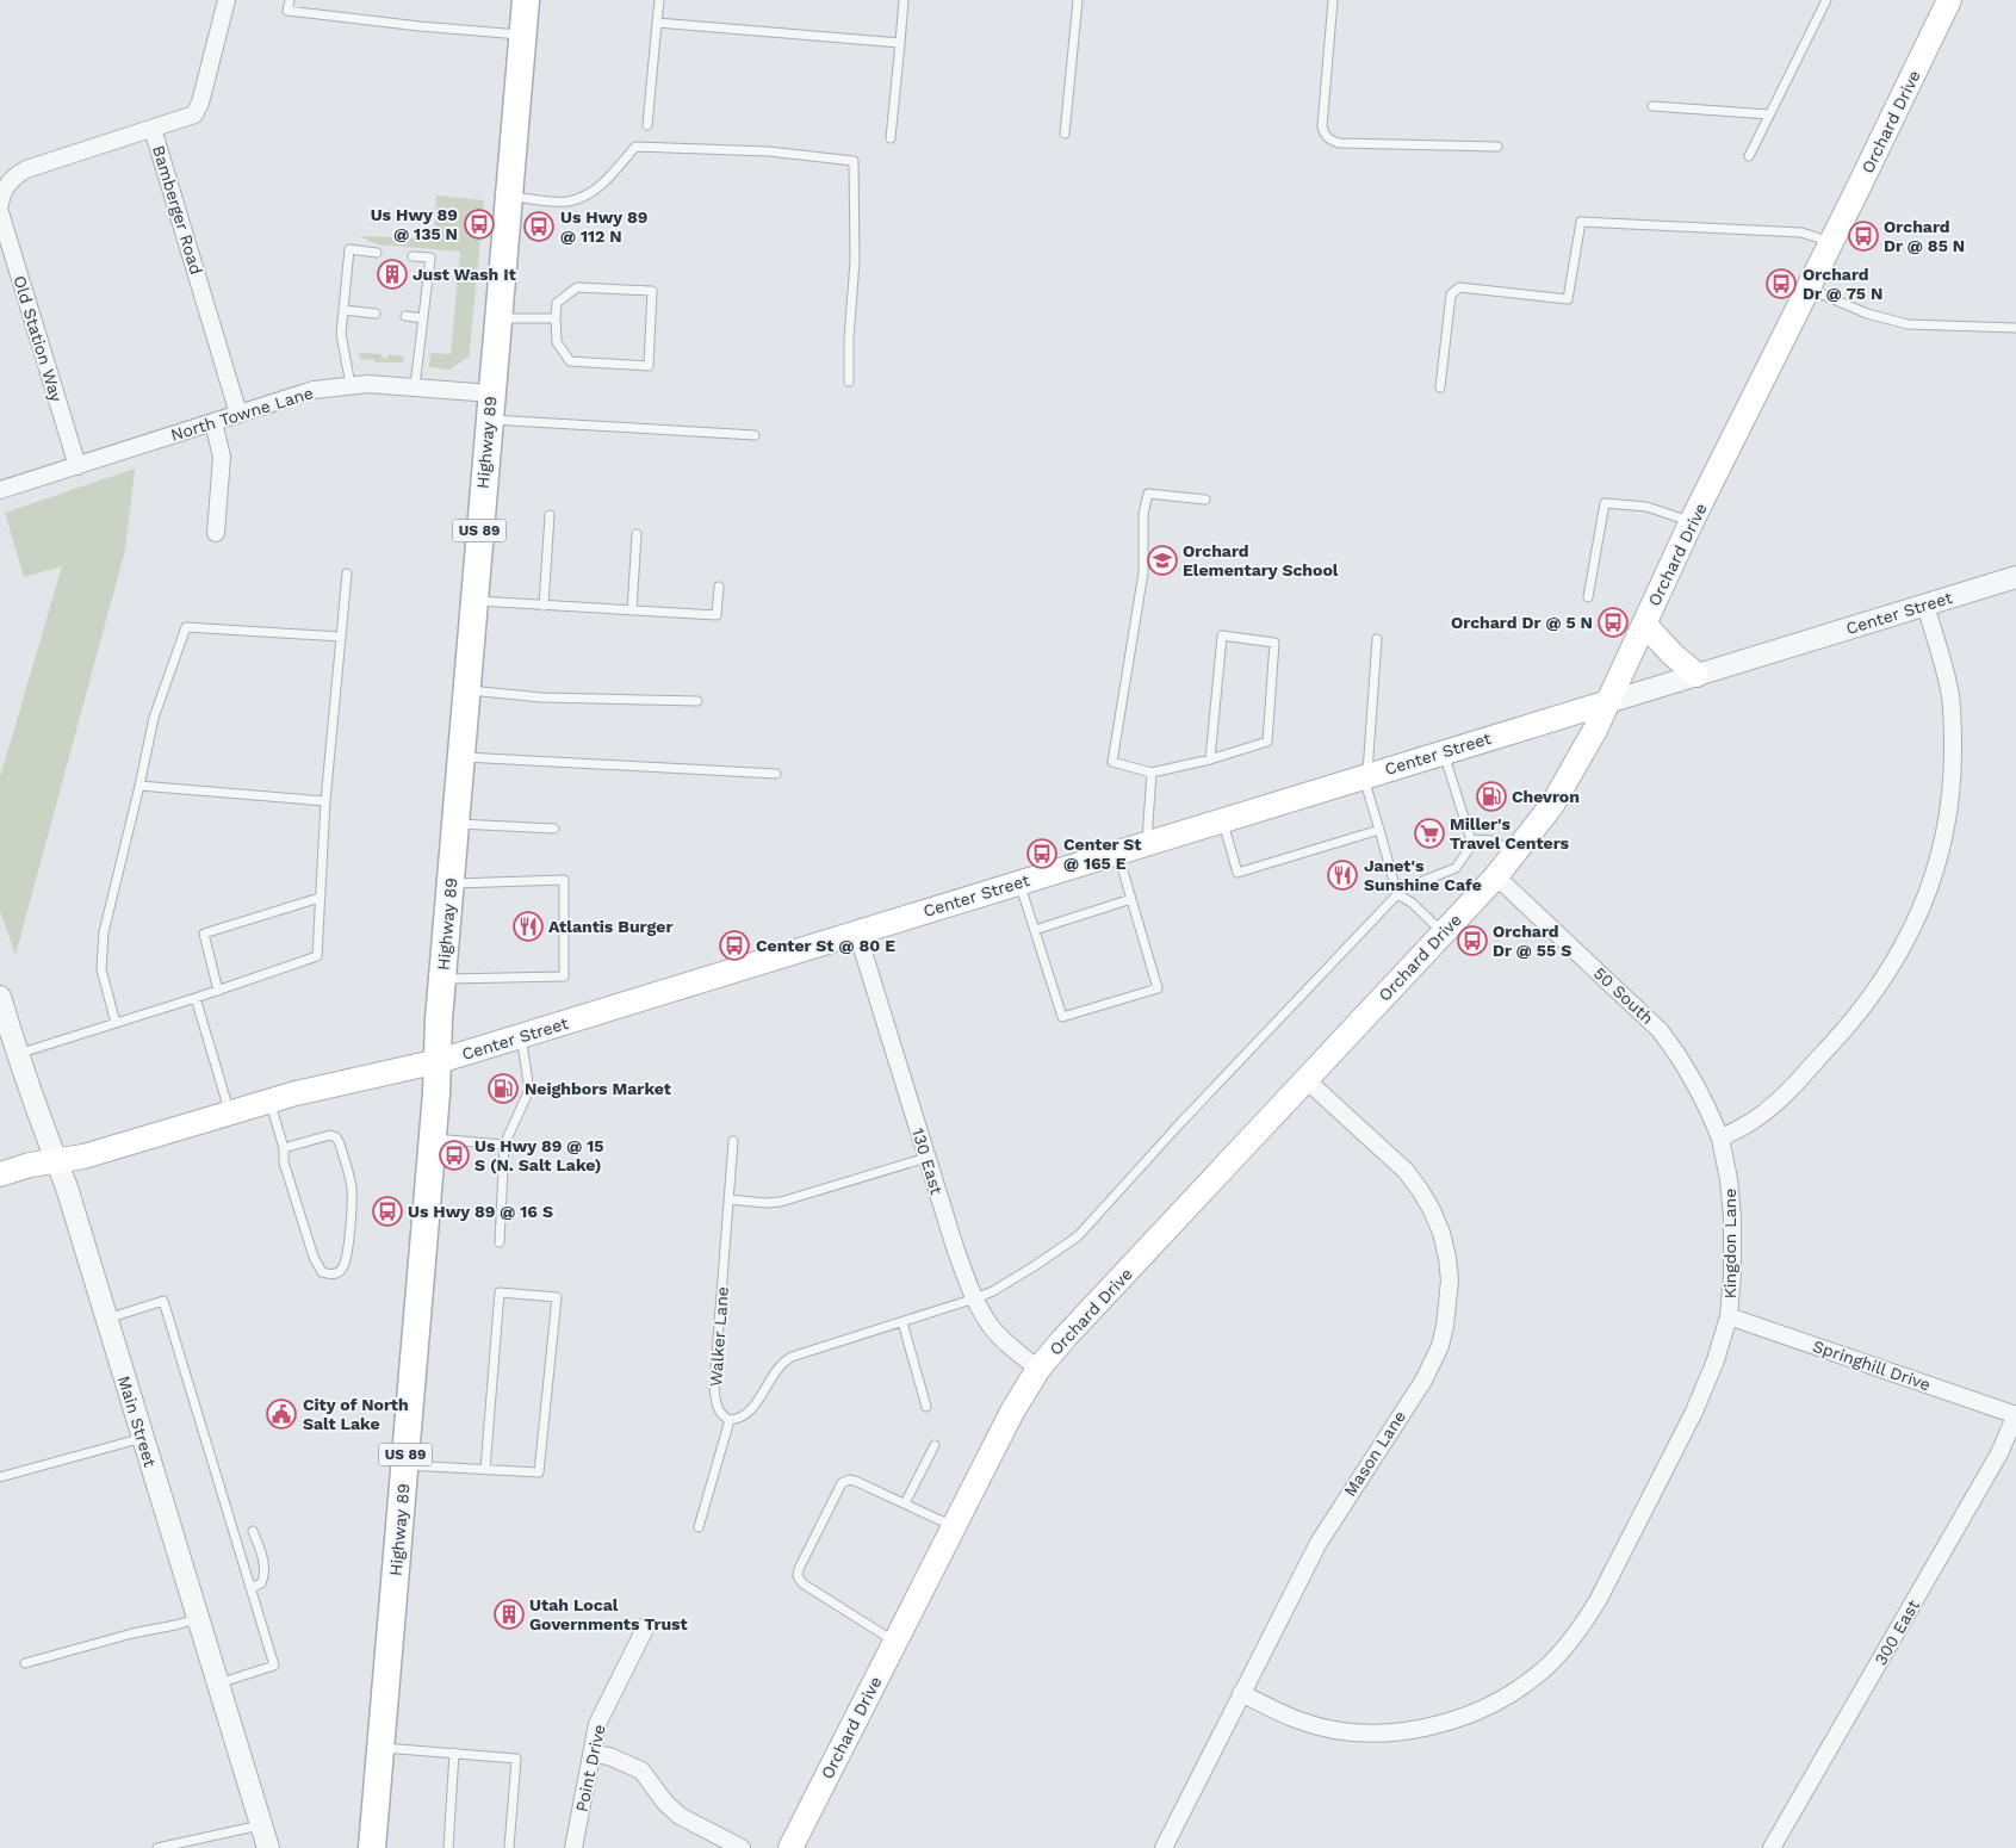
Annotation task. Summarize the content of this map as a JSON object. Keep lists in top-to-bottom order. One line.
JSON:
{"streets":{"main road":["Orchard Drive","Highway 89","US 89","Center Street"],"street":["Bamberger Road","Old Station Way","North Towne Lane","50 South","130 East","Kingdon Lane","Springhill Drive","Main Street","Mason Lane","300 East","Point Drive"],"lane":["Walker Lane"]},"crossings":[["Orchard Drive","Center Street"],["Orchard Drive","50 South"],["Orchard Drive","130 East"],["Orchard Drive","Mason Lane"],["Bamberger Road","North Towne Lane"],["Old Station Way","North Towne Lane"],["North Towne Lane","Highway 89"],["Highway 89","Center Street"],["Center Street","130 East"],["Center Street","Main Street"],["50 South","Kingdon Lane"],["Kingdon Lane","Springhill Drive"],["Kingdon Lane","Mason Lane"],["Springhill Drive","300 East"]],"places":{"bus stop":["Us Hwy 89 @ 135 N","Us Hwy 89 @ 112 N","Orchard Dr @ 85 N","Orchard Dr @ 75 N","Orchard Dr @ 5 N","Center St @ 165 E","Orchard Dr @ 55 S","Center St @ 80 E","Us Hwy 89 @ 15 S (N. Salt Lake)","Us Hwy 89 @ 16 S"],"building":["Just Wash It","Utah Local Governments Trust"],"school or university":["Orchard Elementary School"],"fuel station":["Chevron","Neighbors Market"],"supermarket":["Miller's Travel Centers"],"restaurant":["Janet's Sunshine Cafe","Atlantis Burger"],"public building":["City of North Salt Lake"]}}
